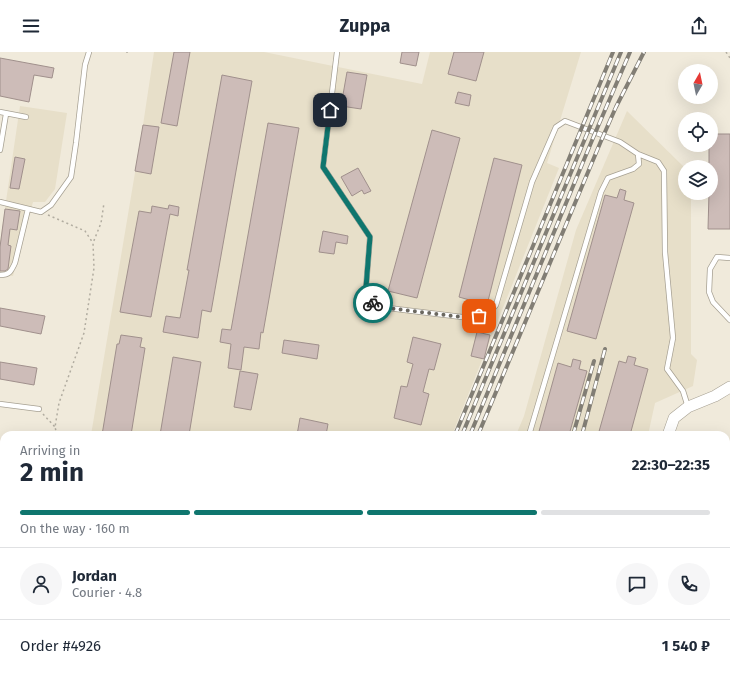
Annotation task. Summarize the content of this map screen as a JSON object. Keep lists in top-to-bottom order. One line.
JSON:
{"north":"top","page":{"header":"Zuppa","heading":["2 min","Arriving in","22:30–22:35"],"panel":["Jordan","Courier · 4.8","Order #4926","1 540 ₽"],"bar":"On the way · 160 m"}}
